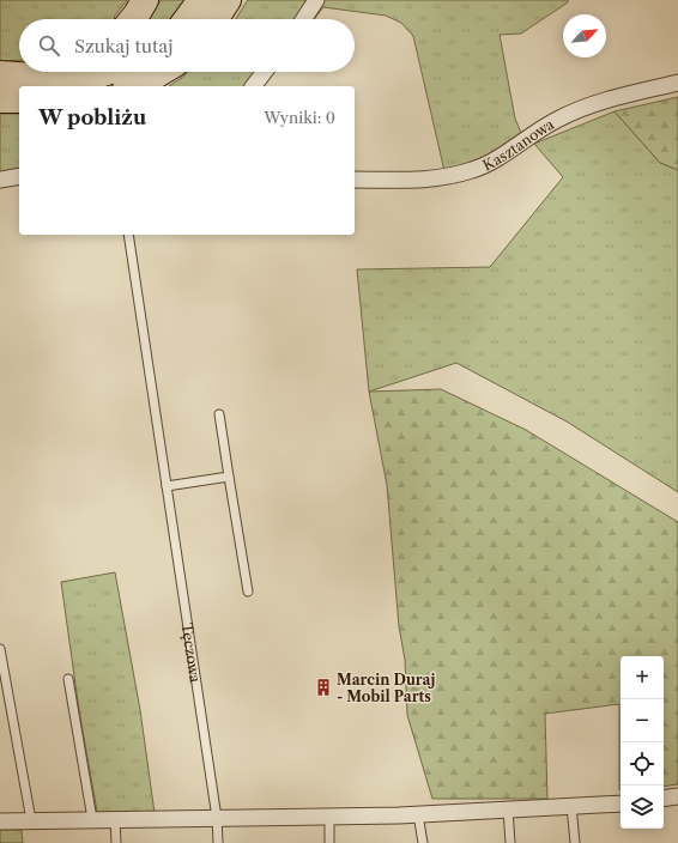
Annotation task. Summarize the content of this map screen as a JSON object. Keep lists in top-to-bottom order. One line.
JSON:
{"streets":{"street":["Kasztanowa"],"lane":["Tęczowa"]},"places":{"building":["Marcin Duraj - Mobil Parts"]},"north":"top right","page":{"search":"Szukaj tutaj","heading":["W pobliżu","Wyniki: 0"],"map_buttons":["+","−"]}}
